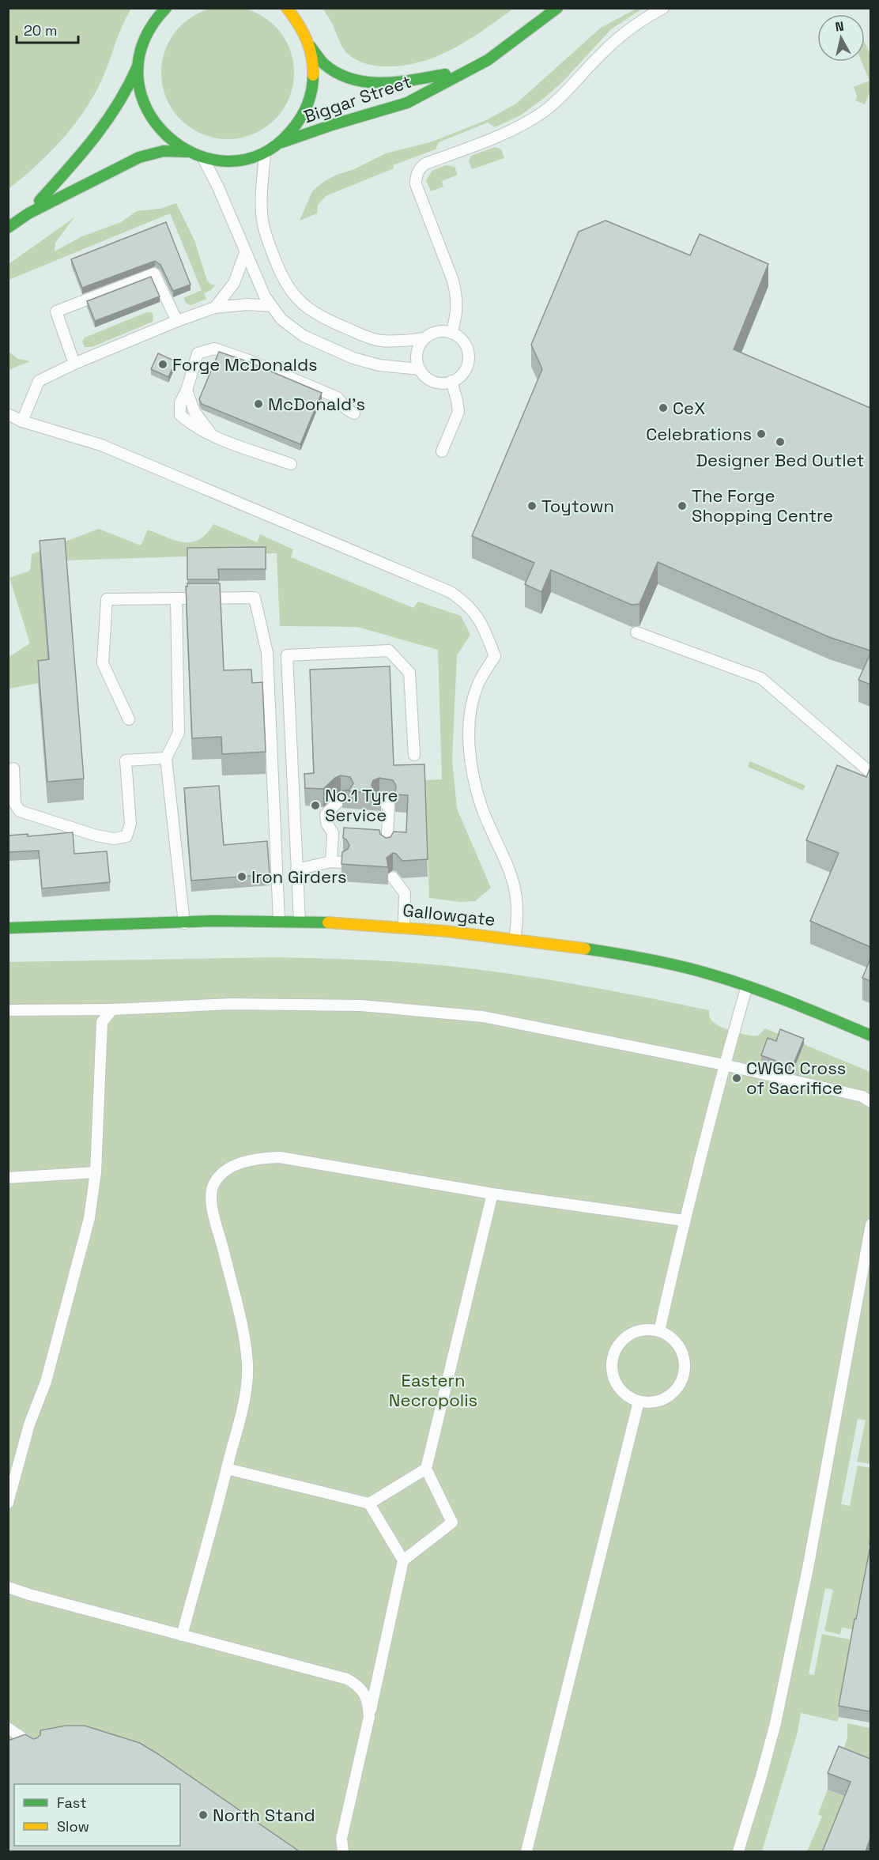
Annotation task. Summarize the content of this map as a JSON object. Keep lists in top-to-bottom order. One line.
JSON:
{"streets":{"main road":["Biggar Street","Gallowgate"]},"parks":["Eastern Necropolis"],"places":["Forge McDonalds","McDonald's","CeX","Celebrations","Designer Bed Outlet","Toytown","The Forge Shopping Centre","No.1 Tyre Service","Iron Girders","CWGC Cross of Sacrifice","North Stand"],"legend":["Fast","Slow"],"scale_bar":"20 m","north":"top"}
